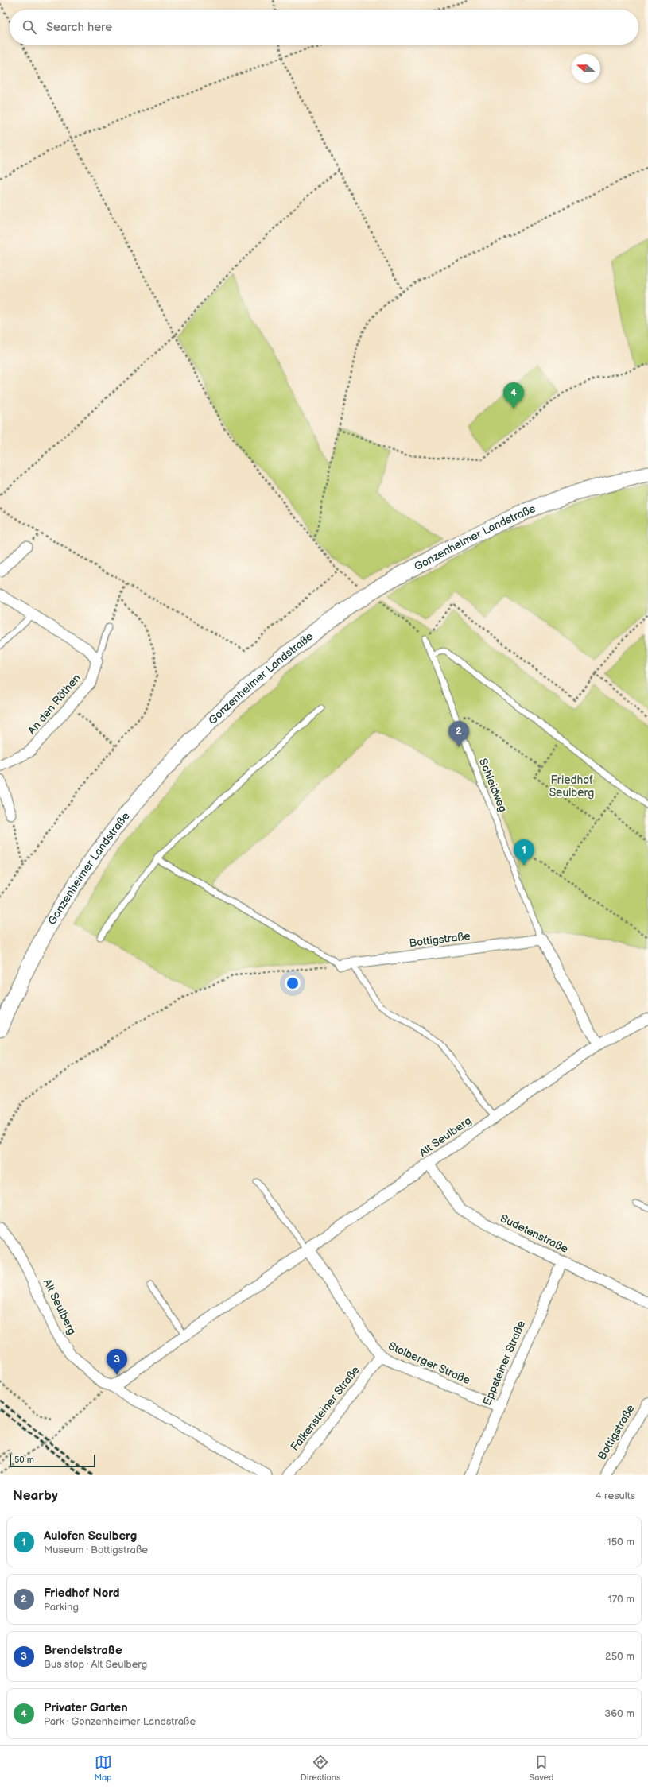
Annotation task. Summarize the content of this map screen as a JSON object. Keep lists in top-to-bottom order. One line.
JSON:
{"streets":{"street":["Gonzenheimer Landstraße","An den Röthen","Bottigstraße","Alt Seulberg","Sudetenstraße","Stolberger Straße","Eppsteiner Straße","Falkensteiner Straße"],"lane":["Schleidweg"]},"crossings":[["Schleidweg","Bottigstraße"],["Alt Seulberg","Sudetenstraße"],["Alt Seulberg","Stolberger Straße"],["Sudetenstraße","Eppsteiner Straße"],["Stolberger Straße","Eppsteiner Straße"],["Stolberger Straße","Falkensteiner Straße"]],"parks":["Friedhof Seulberg"],"scale_bar":"50 m","north":"left","page":{"search":"Search here","pins":["4","2","1","3"],"scale":"50 m","heading":["Nearby","4 results"],"list":[{"mark":"1","name":"Aulofen Seulberg","note":"Museum · Bottigstraße","value":"150 m"},{"mark":"2","name":"Friedhof Nord","note":"Parking","value":"170 m"},{"mark":"3","name":"Brendelstraße","note":"Bus stop · Alt Seulberg","value":"250 m"},{"mark":"4","name":"Privater Garten","note":"Park · Gonzenheimer Landstraße","value":"360 m"}],"nav":["Map","Directions","Saved"]}}
